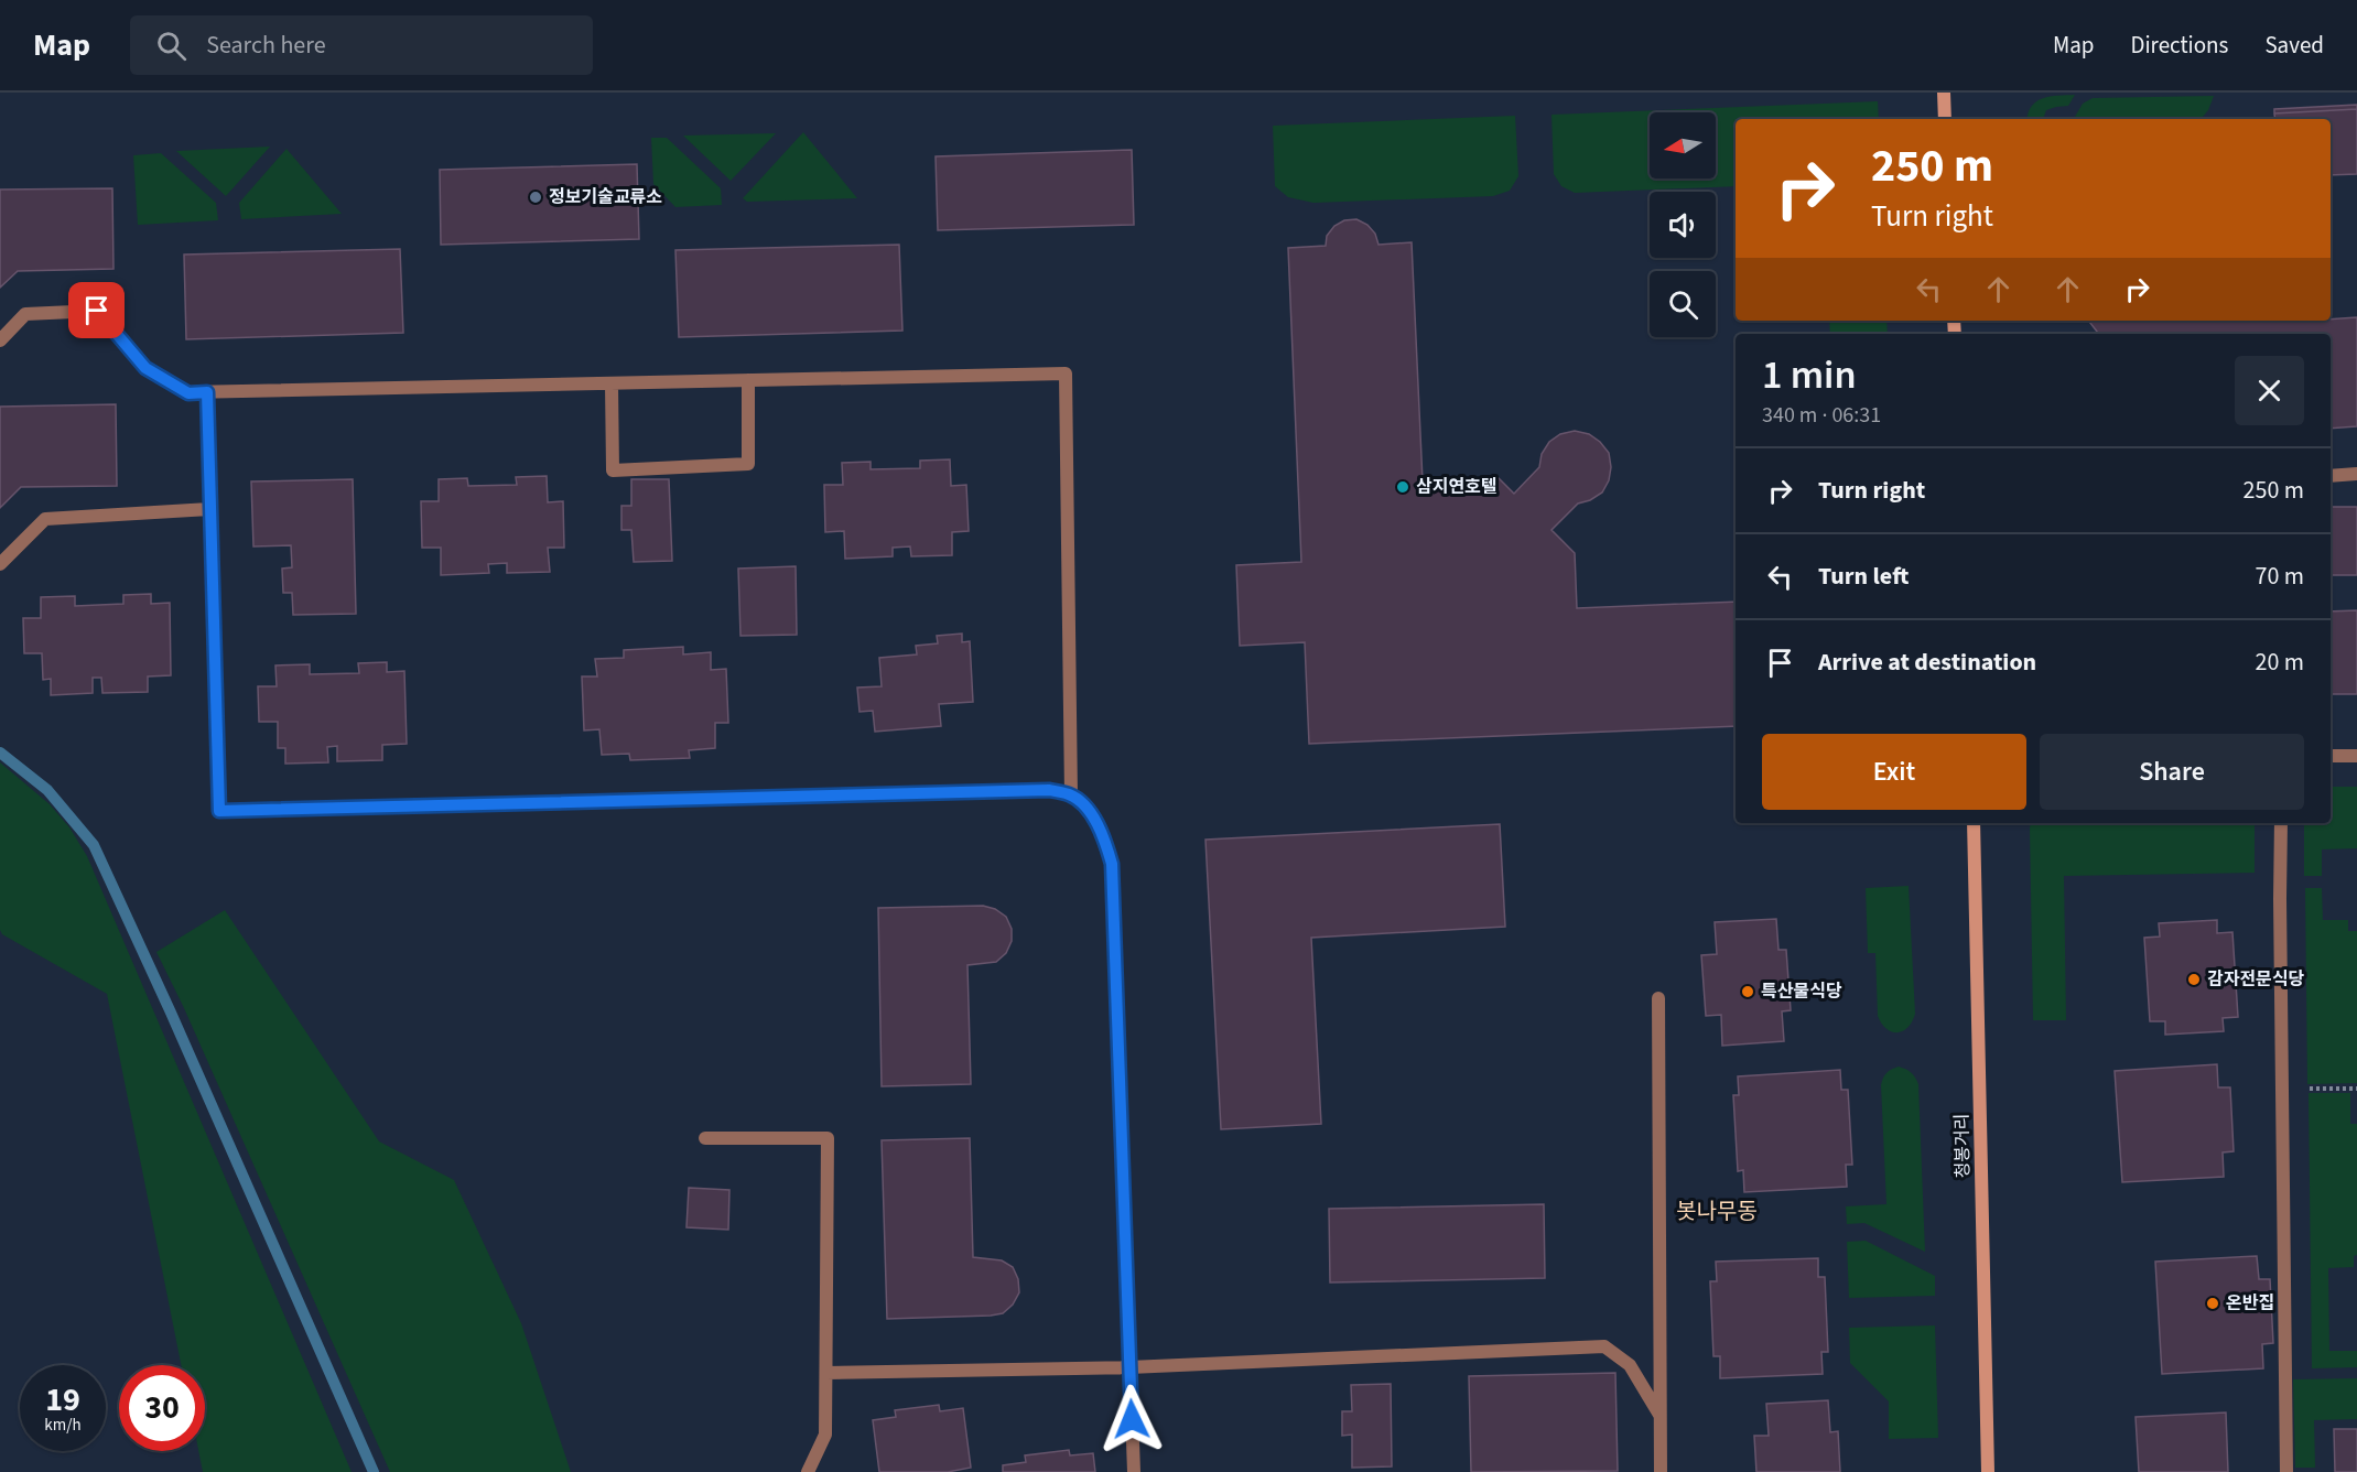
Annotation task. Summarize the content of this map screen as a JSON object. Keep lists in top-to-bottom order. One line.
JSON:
{"streets":{"street":["청봉거리"]},"districts":["봇나무동"],"places":["정보기술교류소","삼지연호텔","감자전문식당","특산물식당","온반집"],"north":"left","page":{"header":"Map","search":"Search here","nav":["Map","Directions","Saved"],"turn":["250 m","Turn right"],"heading":["1 min","340 m · 06:31"],"list":[{"name":"Turn right","value":"250 m"},{"name":"Turn left","value":"70 m"},{"name":"Arrive at destination","value":"20 m"}],"buttons":["Exit","Share"],"speed":"19 km/h","limit":"30"}}
